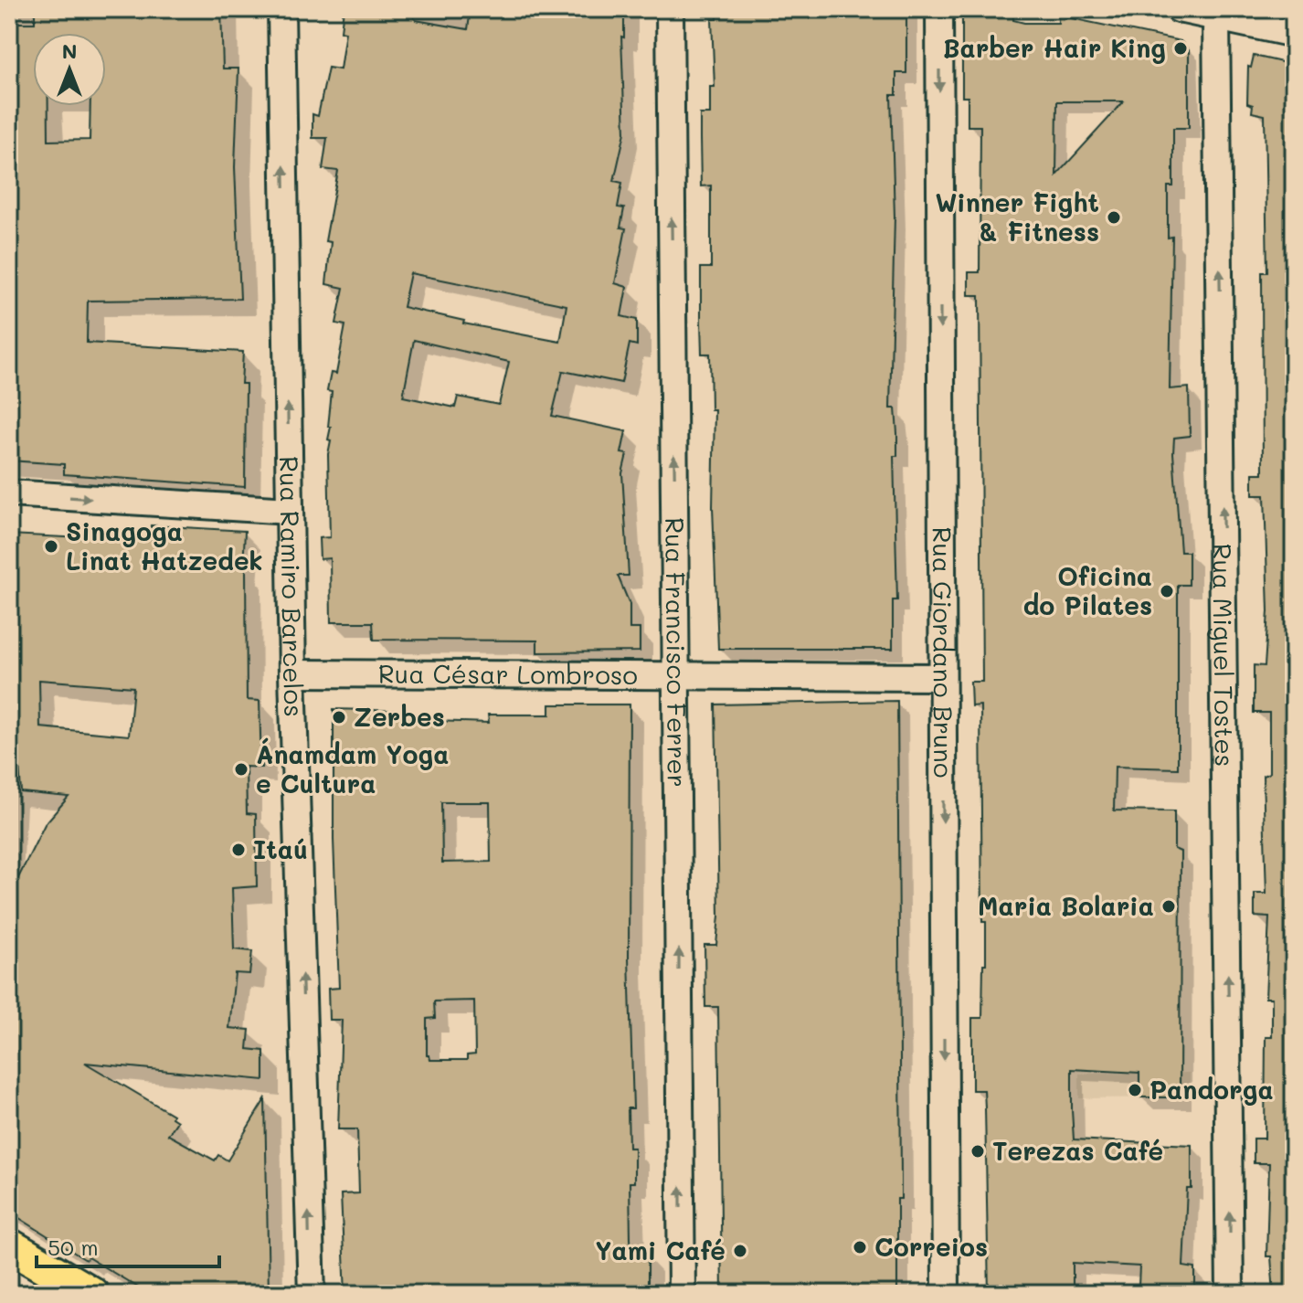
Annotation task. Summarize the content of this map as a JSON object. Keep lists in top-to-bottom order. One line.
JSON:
{"streets":{"street":["Rua Ramiro Barcelos","Rua Francisco Ferrer","Rua Giordano Bruno","Rua Miguel Tostes","Rua César Lombroso"]},"crossings":[["Rua Ramiro Barcelos","Rua César Lombroso"],["Rua Francisco Ferrer","Rua César Lombroso"],["Rua Giordano Bruno","Rua César Lombroso"]],"one_way":["Rua Ramiro Barcelos","Rua Francisco Ferrer","Rua Giordano Bruno","Rua Miguel Tostes"],"places":["Barber Hair King","Winner Fight & Fitness","Sinagoga Linat Hatzedek","Oficina do Pilates","Zerbes","Ánamdam Yoga e Cultura","Itaú","Maria Bolaria","Pandorga","Terezas Café","Correios","Yami Café"],"scale_bar":"50 m","north":"top"}
